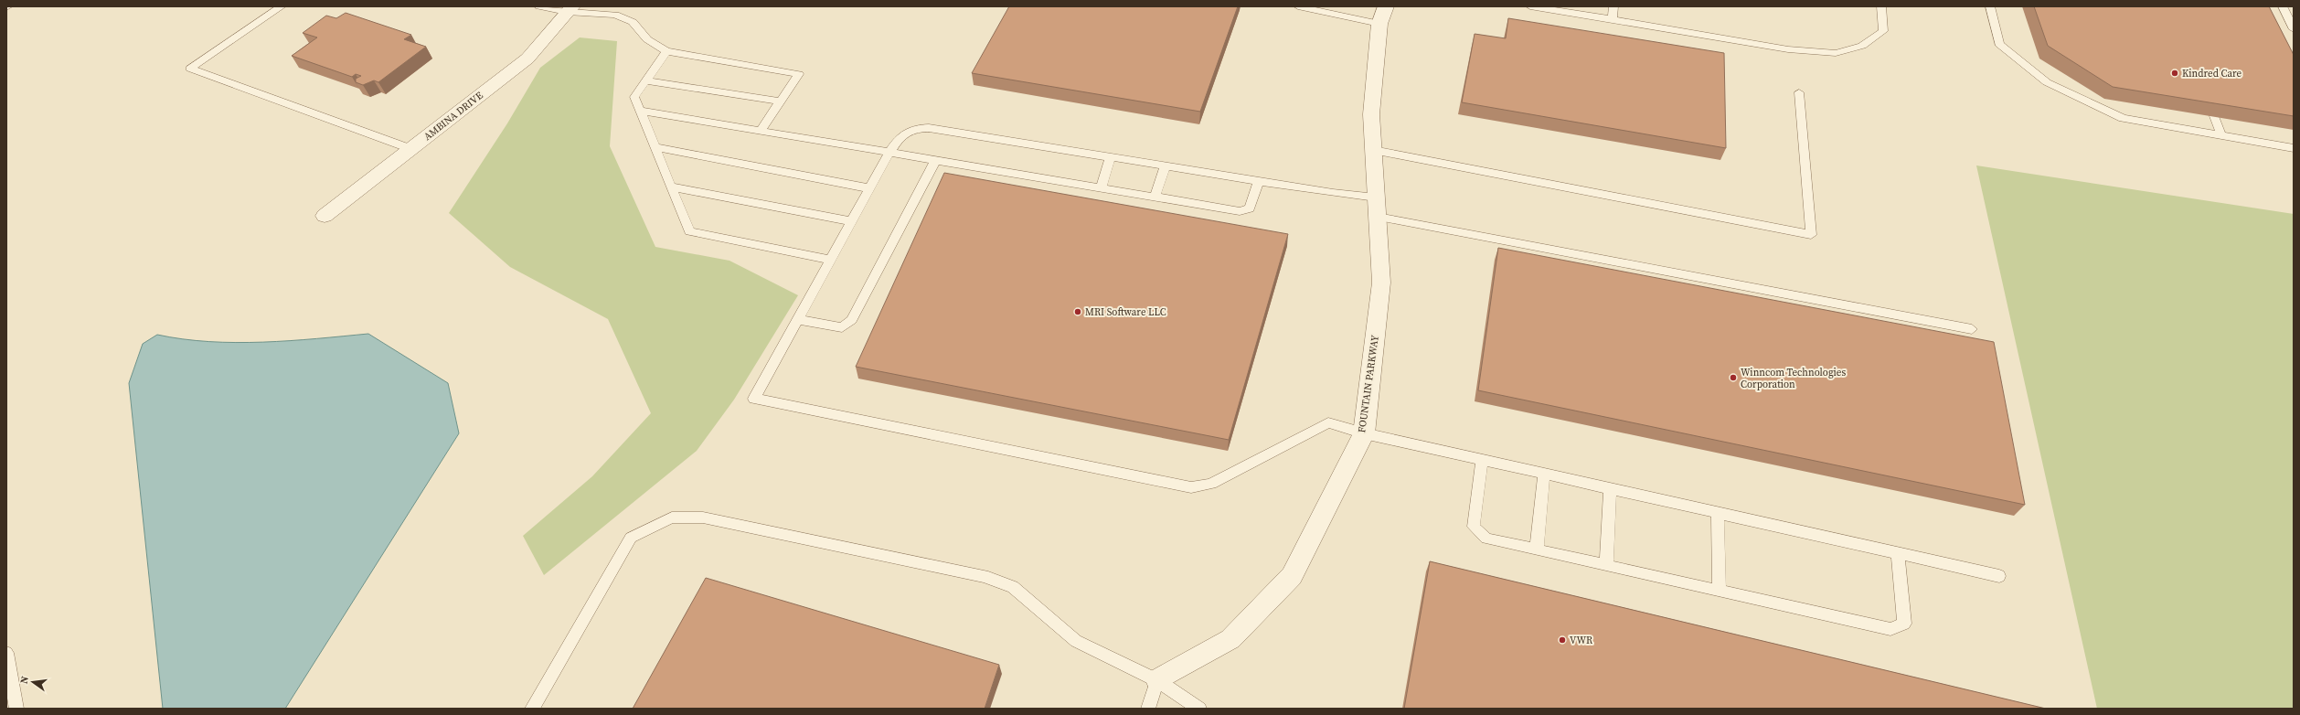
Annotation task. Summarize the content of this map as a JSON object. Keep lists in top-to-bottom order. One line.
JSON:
{"streets":{"street":["AMBINA DRIVE","FOUNTAIN PARKWAY"]},"places":["Kindred Care","MRI Software LLC","Winncom Technologies Corporation","VWR"],"north":"left"}
